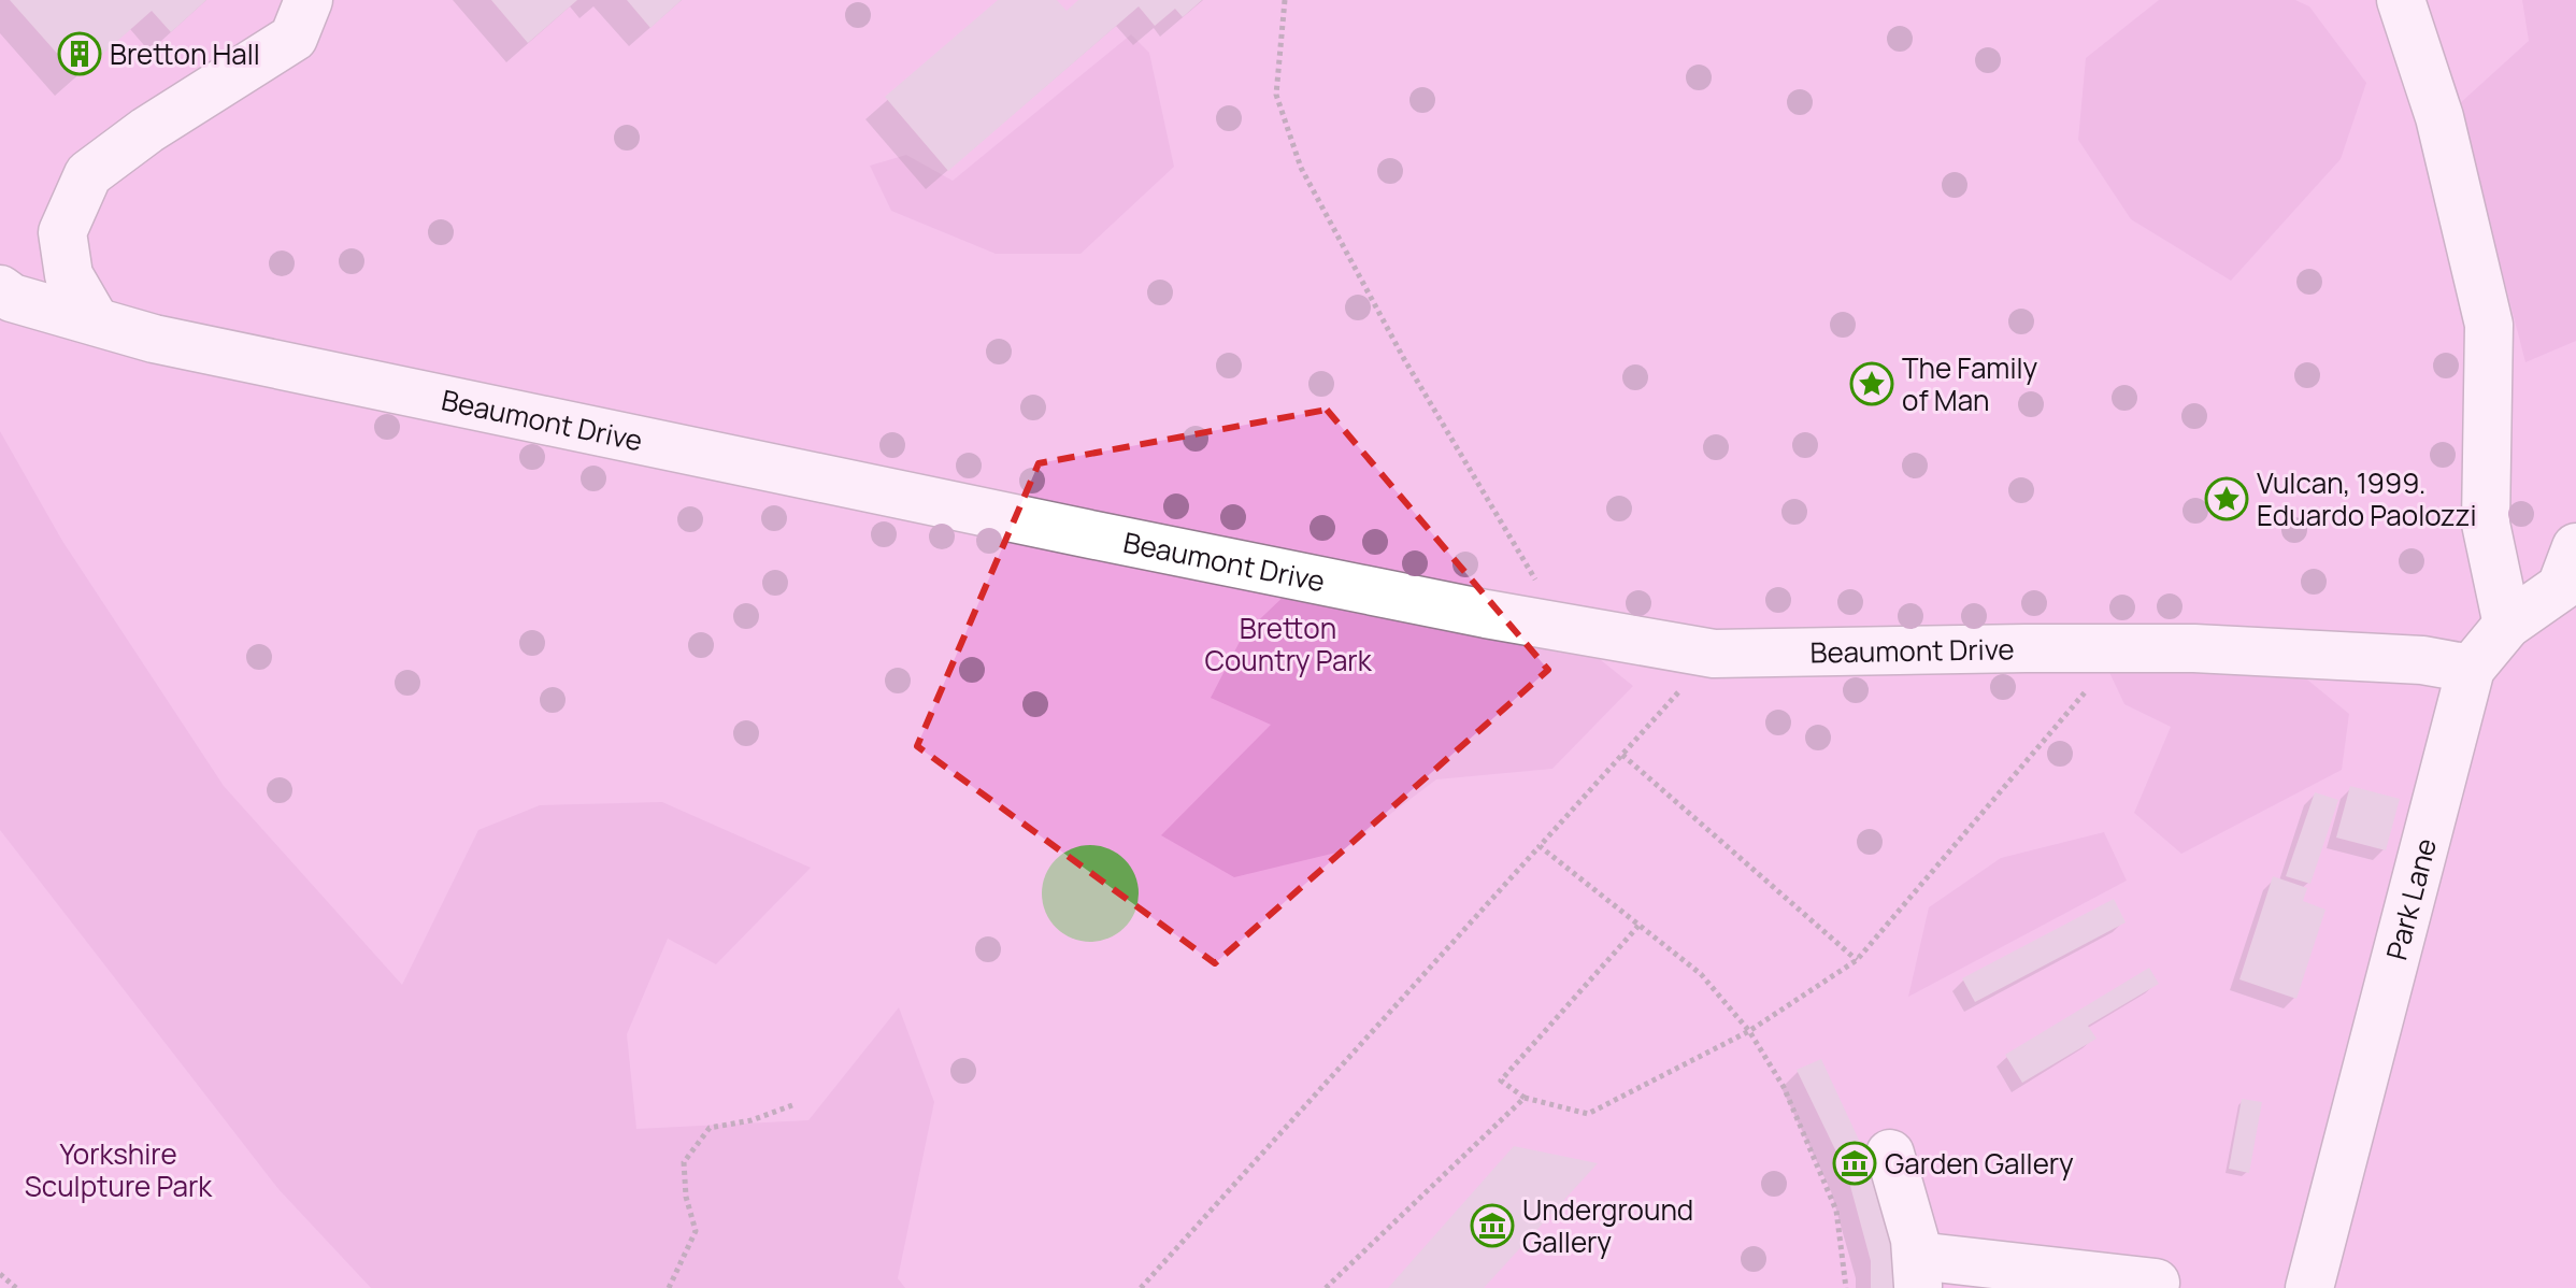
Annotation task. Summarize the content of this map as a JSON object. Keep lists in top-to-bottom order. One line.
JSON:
{"streets":{"street":["Beaumont Drive","Park Lane"]},"crossings":[["Beaumont Drive","Park Lane"]],"parks":["Bretton Country Park","Yorkshire Sculpture Park"],"places":{"building":["Bretton Hall"],"place":["The Family of Man","Vulcan, 1999. Eduardo Paolozzi"],"museum":["Garden Gallery","Underground Gallery"]}}
